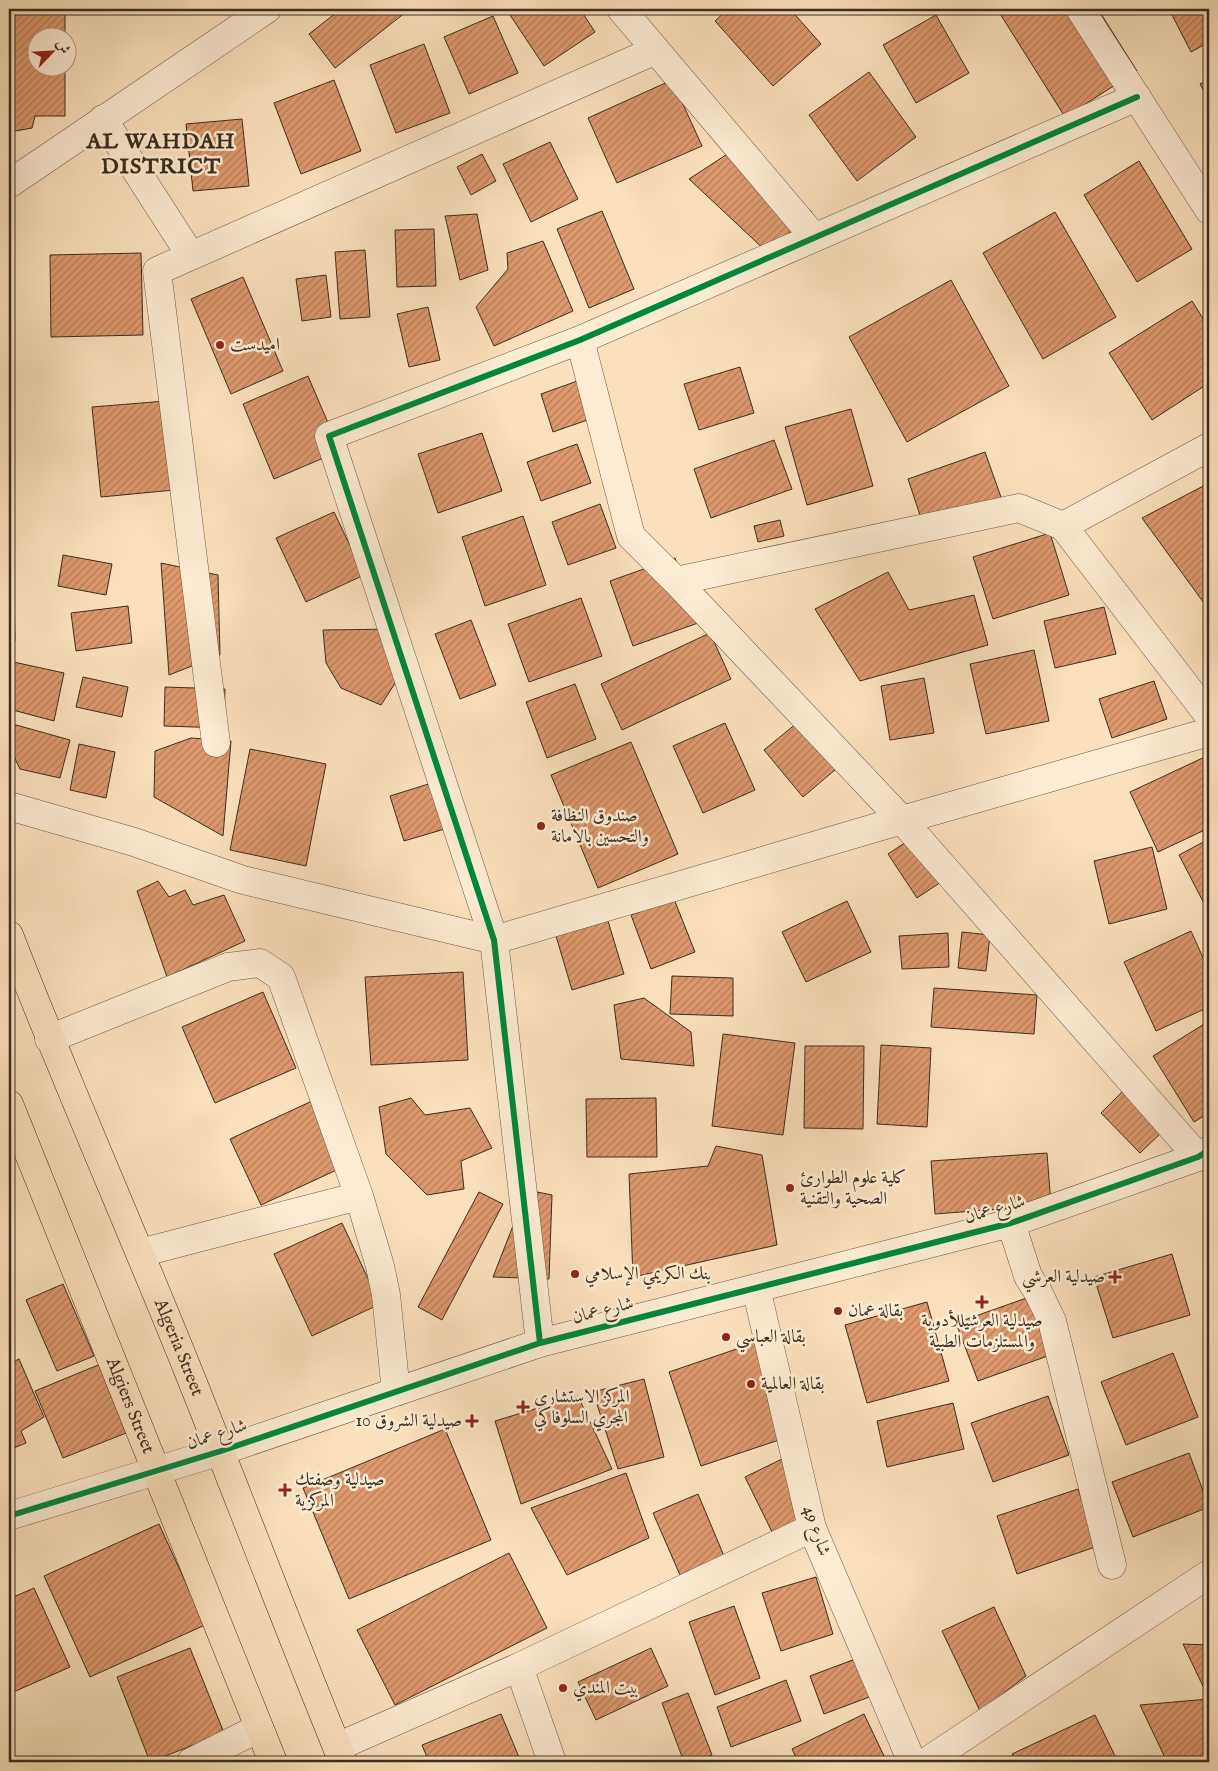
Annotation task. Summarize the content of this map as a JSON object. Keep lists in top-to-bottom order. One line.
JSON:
{"streets":{"main road":["Algeria Street","Algiers Street"],"street":["شارع عمان","شارع 49"]},"crossings":[["شارع عمان","Algeria Street"],["شارع عمان","Algiers Street"],["شارع عمان","شارع 49"]],"districts":["AL WAHDAH DISTRICT"],"places":{"other":["اميدست","صندوق النظافة والتحسين بالامانة","كلية علوم الطوارئ الصحية والتقنية","بنك الكريمي الإسلامي","بقالة عمان","بقالة العباسي","بقالة العالمية","بيت المندي"],"health":["صيدلية العرشي","صيدلية العرشيللأدوية والمستلزمات الطبية","المركز الاستشاري المجري السلوفاكي","صيدلية الشروق 10","صيدلية وصفتك المركزية"]},"north":"top right"}
